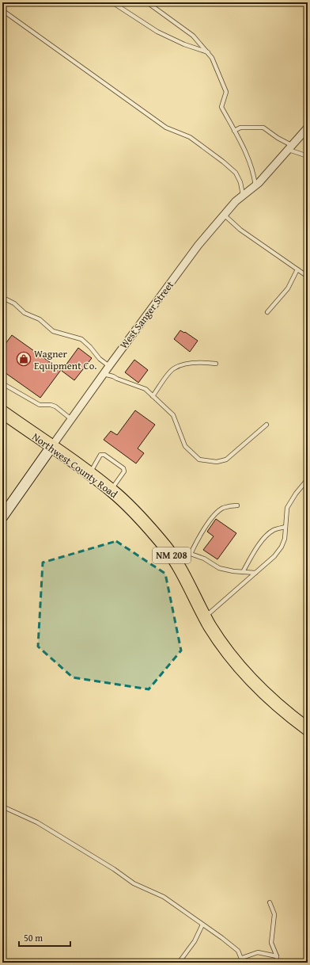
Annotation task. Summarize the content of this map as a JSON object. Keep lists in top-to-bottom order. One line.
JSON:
{"streets":{"highway":["Northwest County Road","NM 208"],"main road":["West Sanger Street"]},"crossings":[["West Sanger Street","Northwest County Road"]],"places":{"shop":["Wagner Equipment Co."]},"scale_bar":"50 m"}
